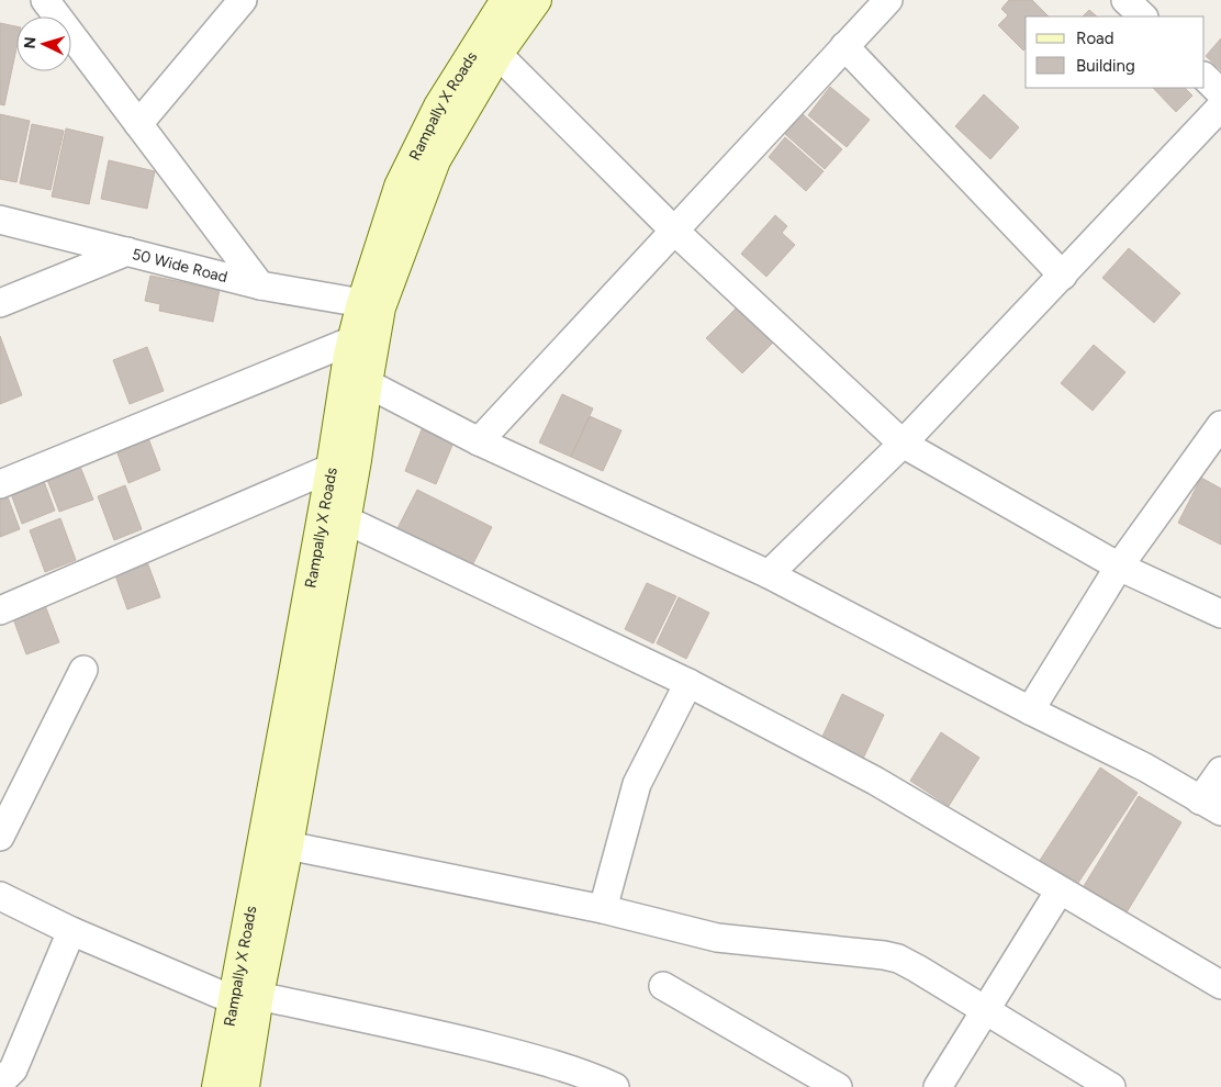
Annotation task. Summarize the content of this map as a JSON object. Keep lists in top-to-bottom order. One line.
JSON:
{"streets":{"main road":["Rampally X Roads"],"street":["50 Wide Road"]},"crossings":[["Rampally X Roads","50 Wide Road"]],"legend":["Road","Building"],"north":"left"}
